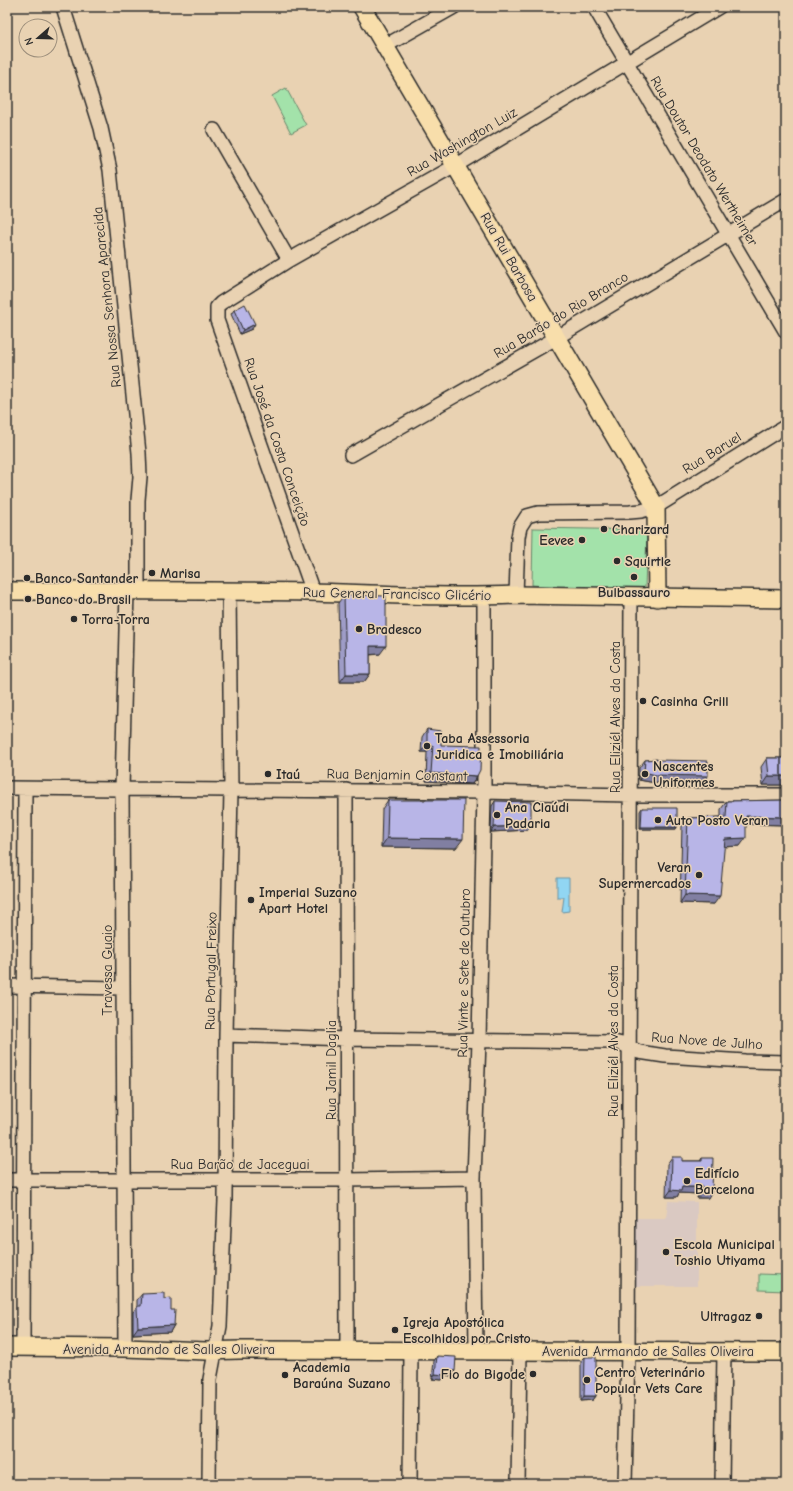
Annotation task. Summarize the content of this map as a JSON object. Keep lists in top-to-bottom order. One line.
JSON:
{"streets":{"main road":["Rua Rui Barbosa","Rua General Francisco Glicério","Avenida Armando de Salles Oliveira"],"street":["Rua Washington Luiz","Rua Doutor Deodato Wertheimer","Rua Nossa Senhora Aparecida","Rua Barão do Rio Branco","Rua José da Costa Conceição","Rua Baruel","Rua Eliziél Alves da Costa","Rua Benjamin Constant","Travessa Guaio","Rua Portugal Freixo","Rua Vinte e Sete de Outubro","Rua Nove de Julho","Rua Jamil Daglia","Rua Barão de Jaceguai"]},"crossings":[["Rua Washington Luiz","Rua Doutor Deodato Wertheimer"],["Rua Washington Luiz","Rua Rui Barbosa"],["Rua Washington Luiz","Rua José da Costa Conceição"],["Rua Doutor Deodato Wertheimer","Rua Barão do Rio Branco"],["Rua Rui Barbosa","Rua Barão do Rio Branco"],["Rua Rui Barbosa","Rua Baruel"],["Rua Nossa Senhora Aparecida","Rua General Francisco Glicério"],["Rua Nossa Senhora Aparecida","Travessa Guaio"],["Rua José da Costa Conceição","Rua General Francisco Glicério"],["Rua Baruel","Rua General Francisco Glicério"],["Rua General Francisco Glicério","Rua Eliziél Alves da Costa"],["Rua General Francisco Glicério","Travessa Guaio"],["Rua General Francisco Glicério","Rua Portugal Freixo"],["Rua General Francisco Glicério","Rua Vinte e Sete de Outubro"],["Rua Eliziél Alves da Costa","Rua Benjamin Constant"],["Rua Eliziél Alves da Costa","Rua Nove de Julho"],["Rua Eliziél Alves da Costa","Avenida Armando de Salles Oliveira"],["Rua Benjamin Constant","Travessa Guaio"],["Rua Benjamin Constant","Rua Portugal Freixo"],["Rua Benjamin Constant","Rua Vinte e Sete de Outubro"],["Rua Benjamin Constant","Rua Jamil Daglia"],["Travessa Guaio","Rua Barão de Jaceguai"],["Travessa Guaio","Avenida Armando de Salles Oliveira"],["Rua Portugal Freixo","Rua Nove de Julho"],["Rua Portugal Freixo","Rua Barão de Jaceguai"],["Rua Portugal Freixo","Avenida Armando de Salles Oliveira"],["Rua Vinte e Sete de Outubro","Rua Nove de Julho"],["Rua Vinte e Sete de Outubro","Rua Barão de Jaceguai"],["Rua Vinte e Sete de Outubro","Avenida Armando de Salles Oliveira"],["Rua Nove de Julho","Rua Jamil Daglia"],["Rua Jamil Daglia","Rua Barão de Jaceguai"],["Rua Jamil Daglia","Avenida Armando de Salles Oliveira"]],"places":["Charizard","Eevee","Squirtle","Marisa","Bulbassauro","Banco Santander","Banco do Brasil","Torra-Torra","Bradesco","Casinha Grill","Taba Assessoria Juridica e Imobiliária","Itaú","Nascentes Uniformes","Ana Claúdi Padaria","Auto Posto Veran","Veran Supermercados","Imperial Suzano Apart Hotel","Edifício Barcelona","Escola Municipal Toshio Utiyama","Ultragaz","Igreja Apostólica Escolhidos por Cristo","Fio do Bigode","Academia Baraúna Suzano","Centro Veterinário Popular Vets Care"],"north":"left"}
